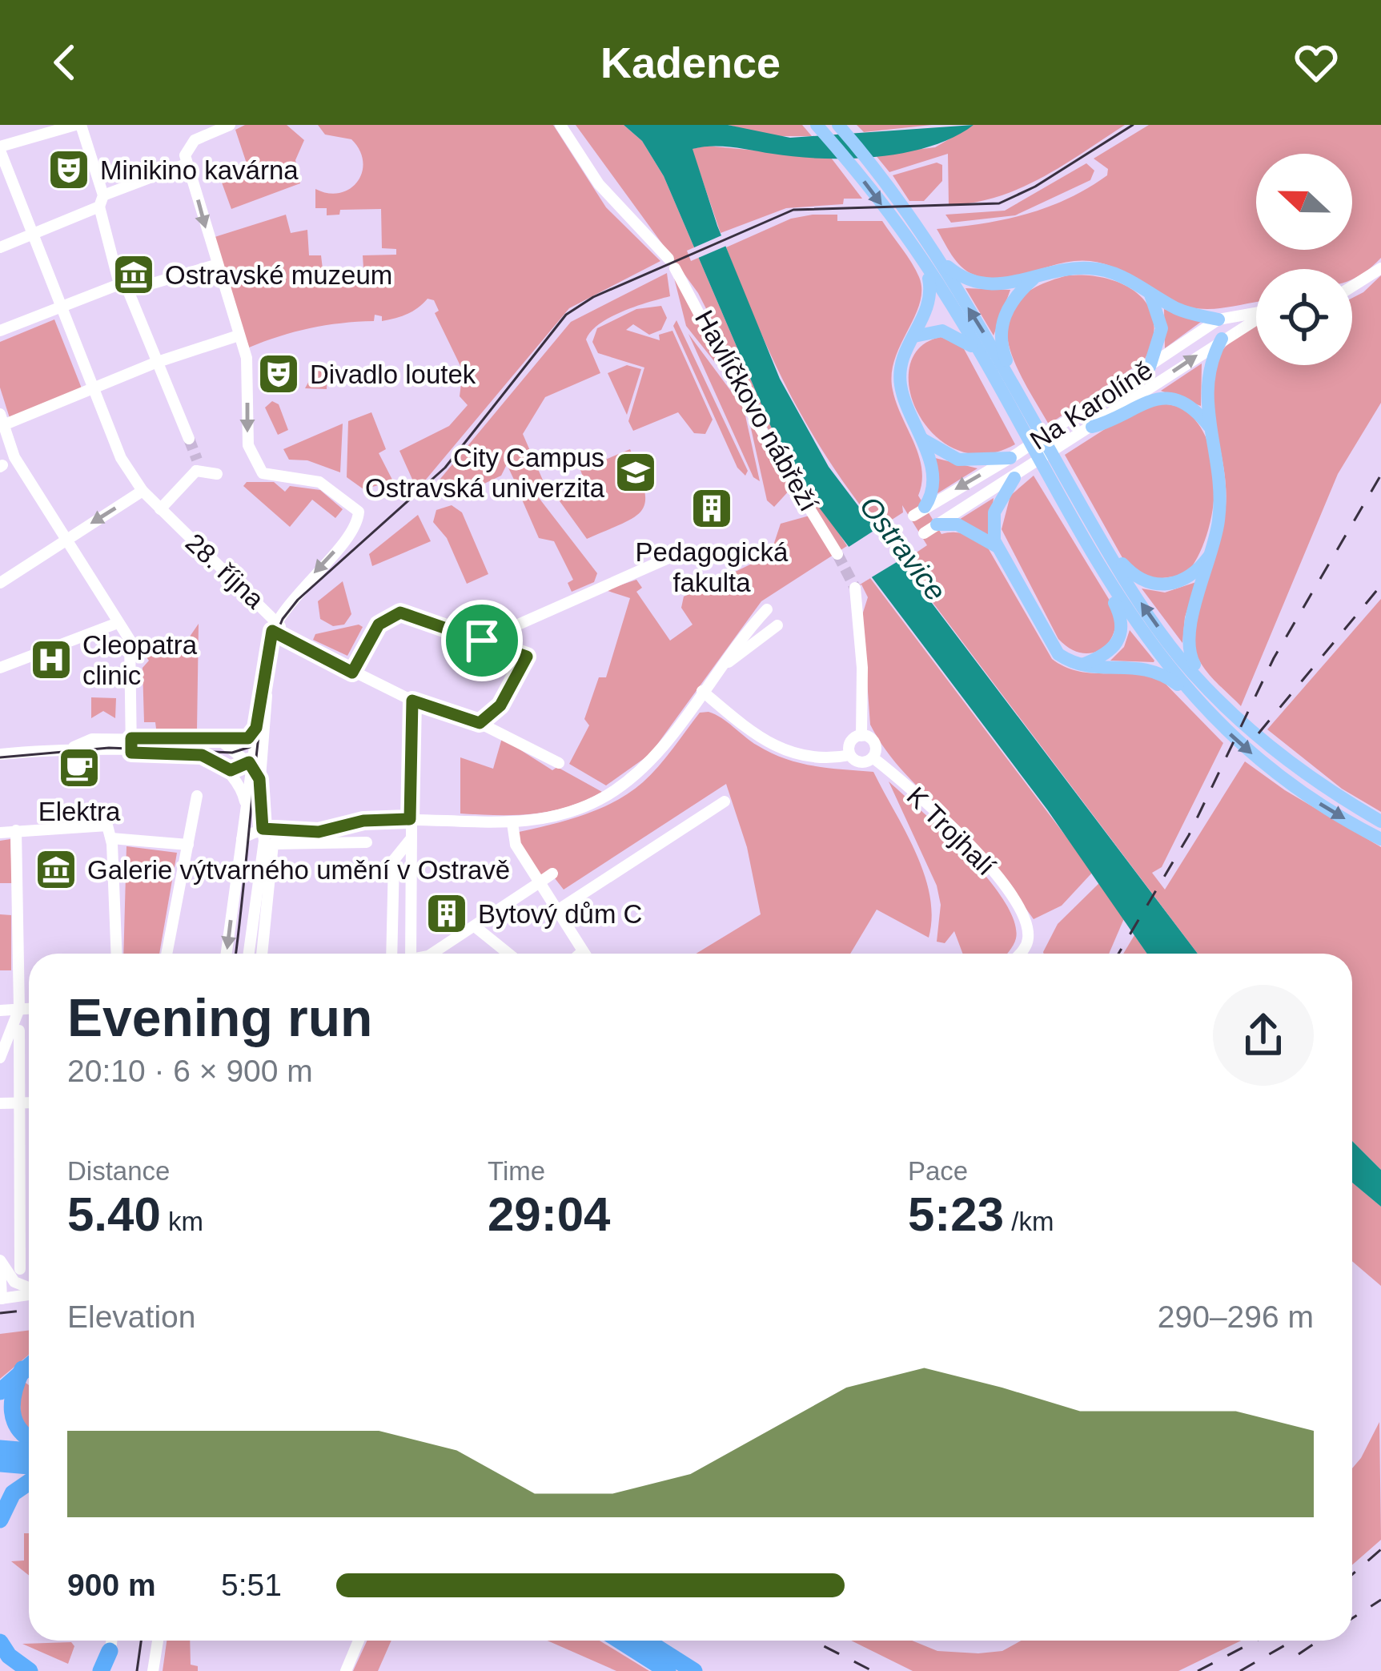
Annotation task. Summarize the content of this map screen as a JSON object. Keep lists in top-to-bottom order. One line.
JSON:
{"streets":{"street":["Na Karolíně","Havlíčkovo nábřeží","28. října","K Trojhalí"]},"water":["Ostravice"],"places":{"theatre":["Minikino kavárna","Divadlo loutek"],"museum":["Ostravské muzeum","Galerie výtvarného umění v Ostravě"],"school or university":["City Campus Ostravská univerzita"],"building":["Pedagogická fakulta","Bytový dům C"],"hospital":["Cleopatra clinic"],"cafe":["Elektra"]},"north":"left","page":{"header":"Kadence","heading":["Evening run","20:10 · 6 × 900 m"],"stats":[["Distance","5.40 km"],["Time","29:04"],["Pace","5:23 /km"]],"chart":["Elevation","290–296 m"],"list":[{"name":"900 m","note":"5:51"}]}}
